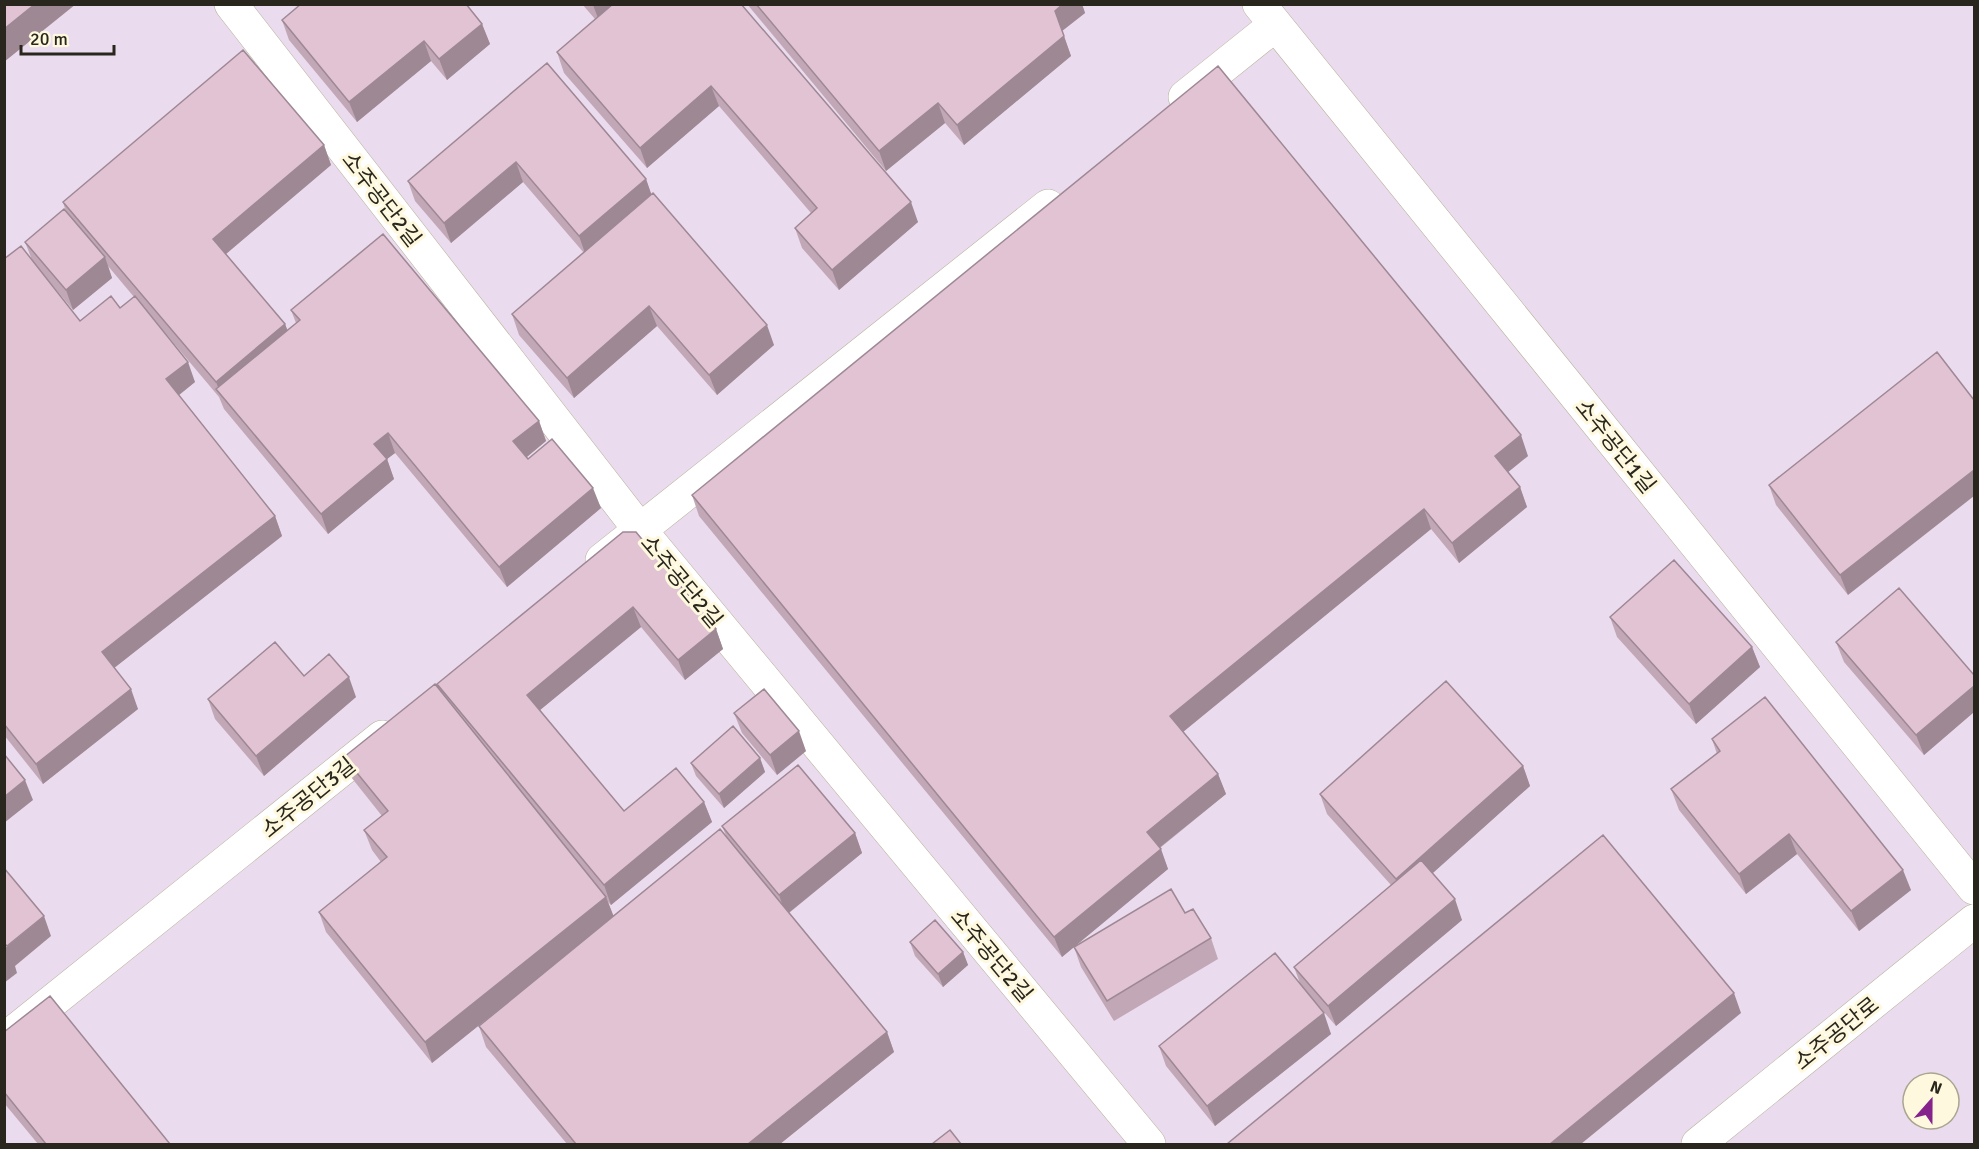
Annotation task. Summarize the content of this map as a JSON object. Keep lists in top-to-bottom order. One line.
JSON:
{"streets":{"street":["소주공단2길","소주공단1길","소주공단3길","소주공단로"]},"scale_bar":"20 m","north":"top"}
